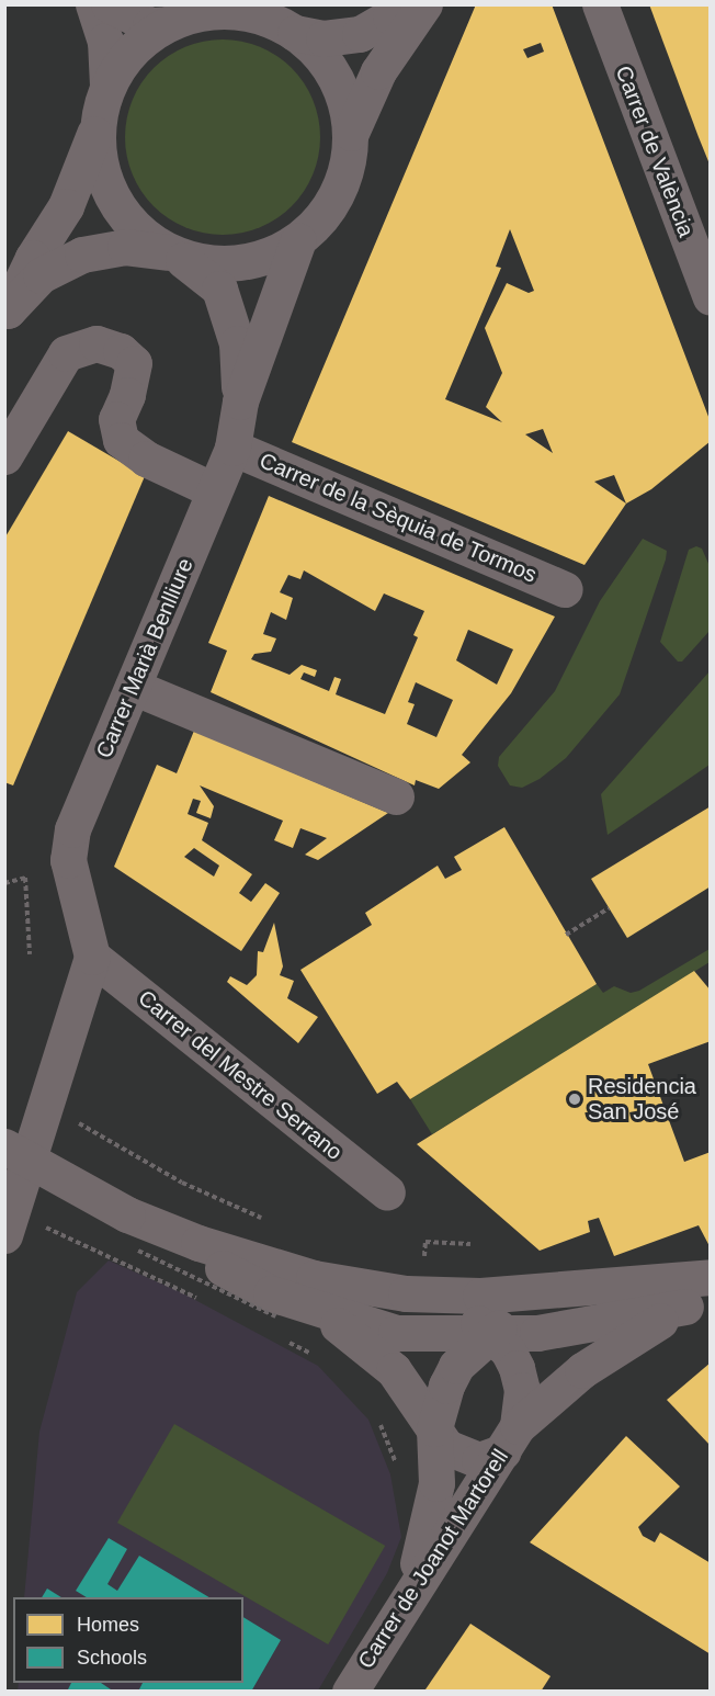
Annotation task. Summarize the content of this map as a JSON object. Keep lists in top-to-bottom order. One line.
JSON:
{"streets":{"street":["Carrer de València","Carrer de la Sèquia de Tormos","Carrer Marià Benlliure","Carrer del Mestre Serrano","Carrer de Joanot Martorell"]},"crossings":[["Carrer de la Sèquia de Tormos","Carrer Marià Benlliure"],["Carrer Marià Benlliure","Carrer del Mestre Serrano"]],"places":["Residencia San José"],"legend":["Homes","Schools"]}
